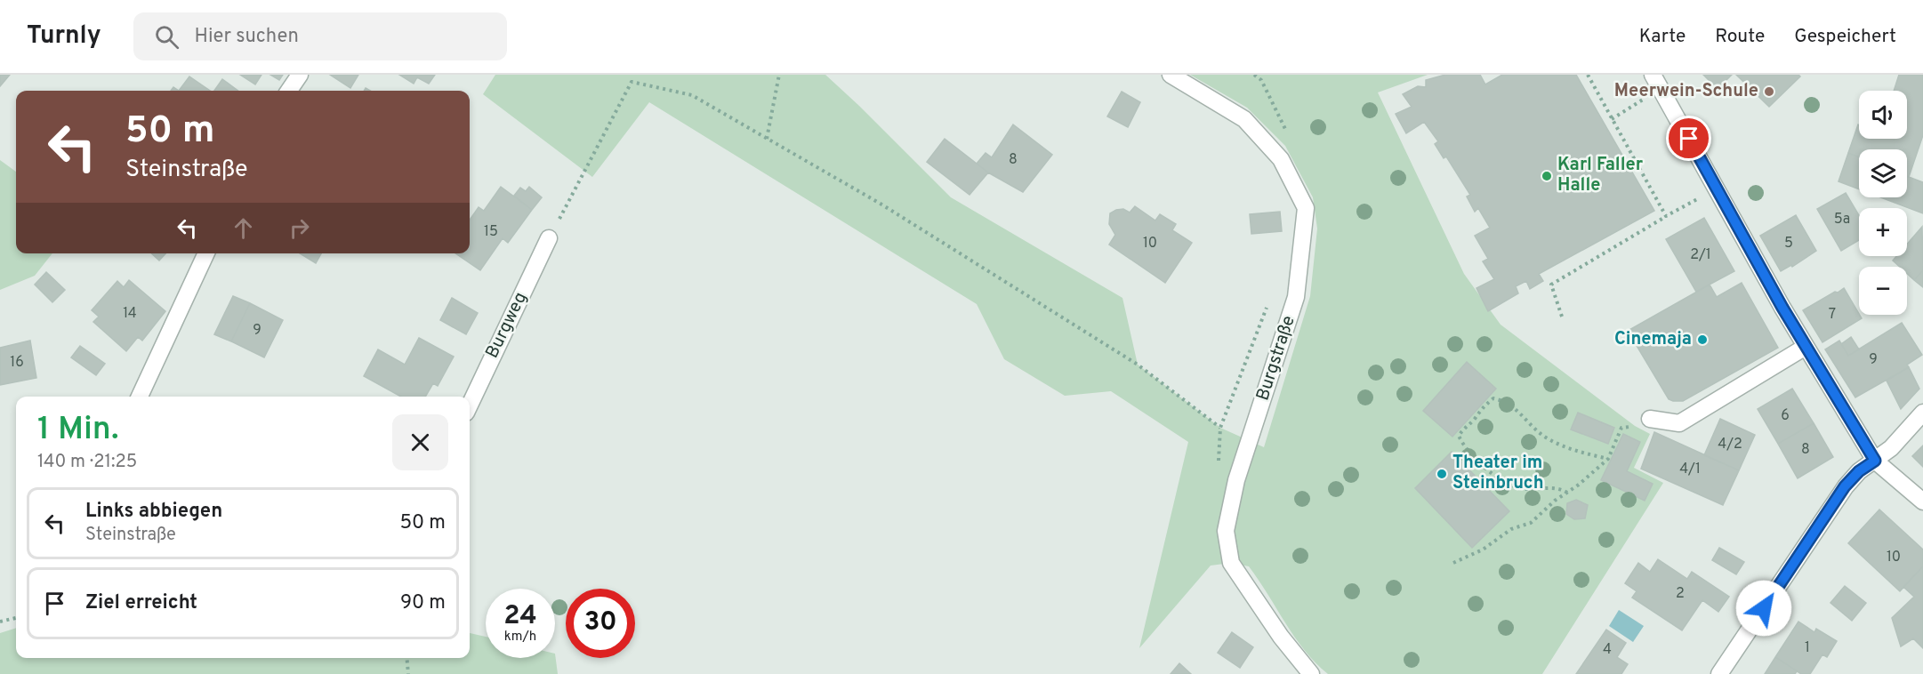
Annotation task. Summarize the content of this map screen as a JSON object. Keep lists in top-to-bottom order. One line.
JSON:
{"streets":{"street":["Burgweg","Burgstraße"]},"places":["Meerwein-Schule","Karl Faller Halle","Cinemaja","Theater im Steinbruch"],"house_numbers":["8","5a","15","10","5","2/1","14","7","9","9","16","6","4/2","8","4/1","10","2","1","4"],"page":{"header":"Turnly","search":"Hier suchen","nav":["Karte","Route","Gespeichert"],"map_buttons":["+","−"],"turn":["50 m","Steinstraße"],"heading":["1 Min.","140 m · 21:25"],"list":[{"name":"Links abbiegen","note":"Steinstraße","value":"50 m"},{"name":"Ziel erreicht","value":"90 m"}],"speed":"24 km/h","limit":"30"}}
